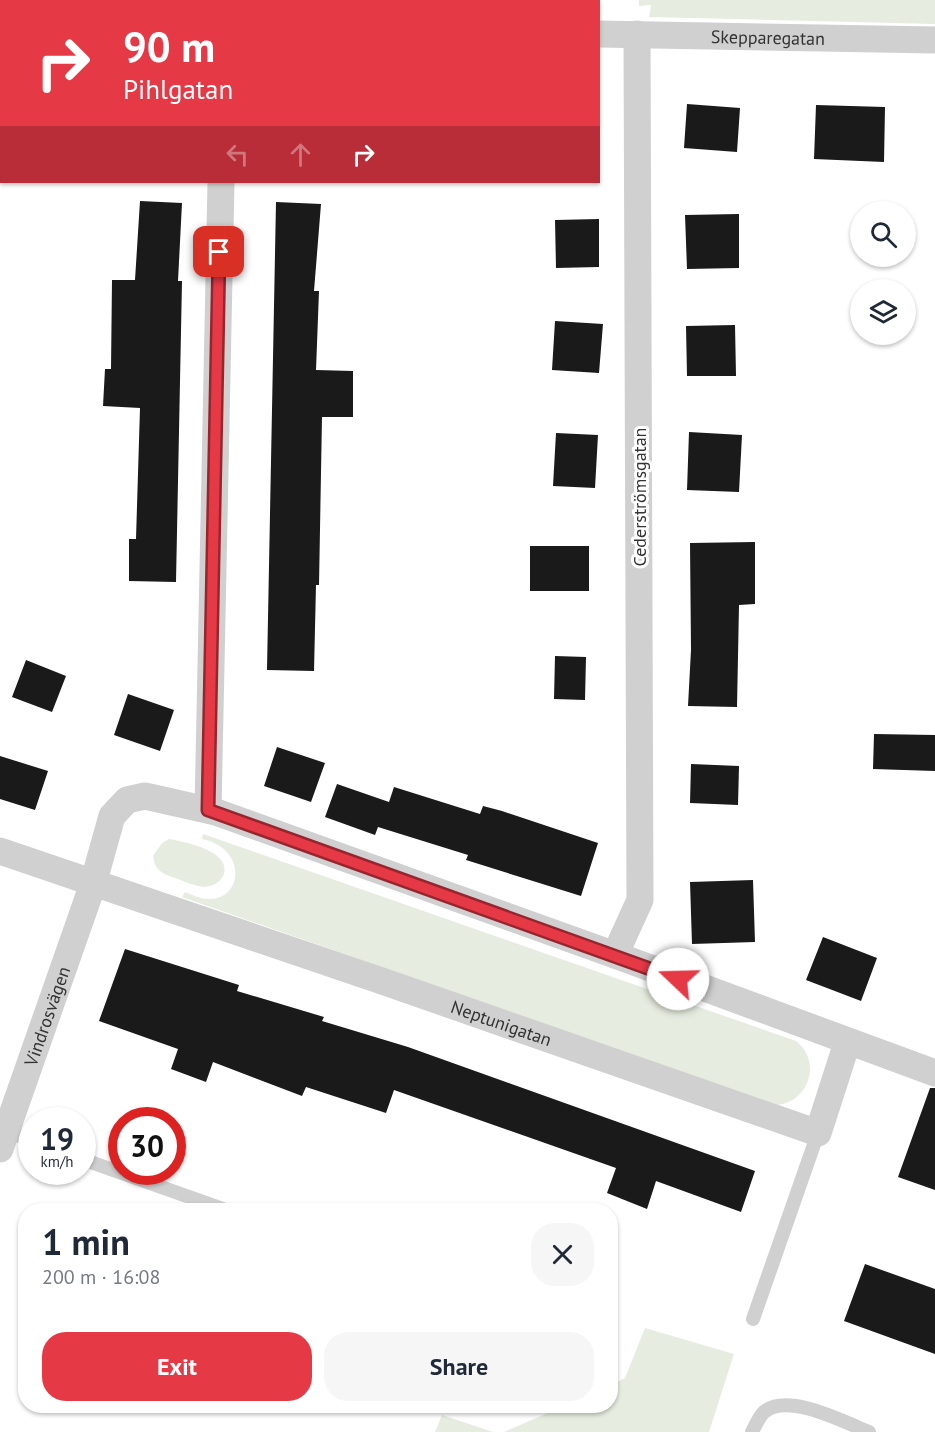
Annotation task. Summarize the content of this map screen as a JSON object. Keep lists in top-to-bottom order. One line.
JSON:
{"streets":{"street":["Skepparegatan","Cederströmsgatan","Vindrosvägen","Neptunigatan"]},"crossings":[["Skepparegatan","Cederströmsgatan"],["Vindrosvägen","Neptunigatan"]],"page":{"turn":["90 m","Pihlgatan"],"speed":"19 km/h","limit":"30","heading":["1 min","200 m · 16:08"],"buttons":["Exit","Share"]}}
